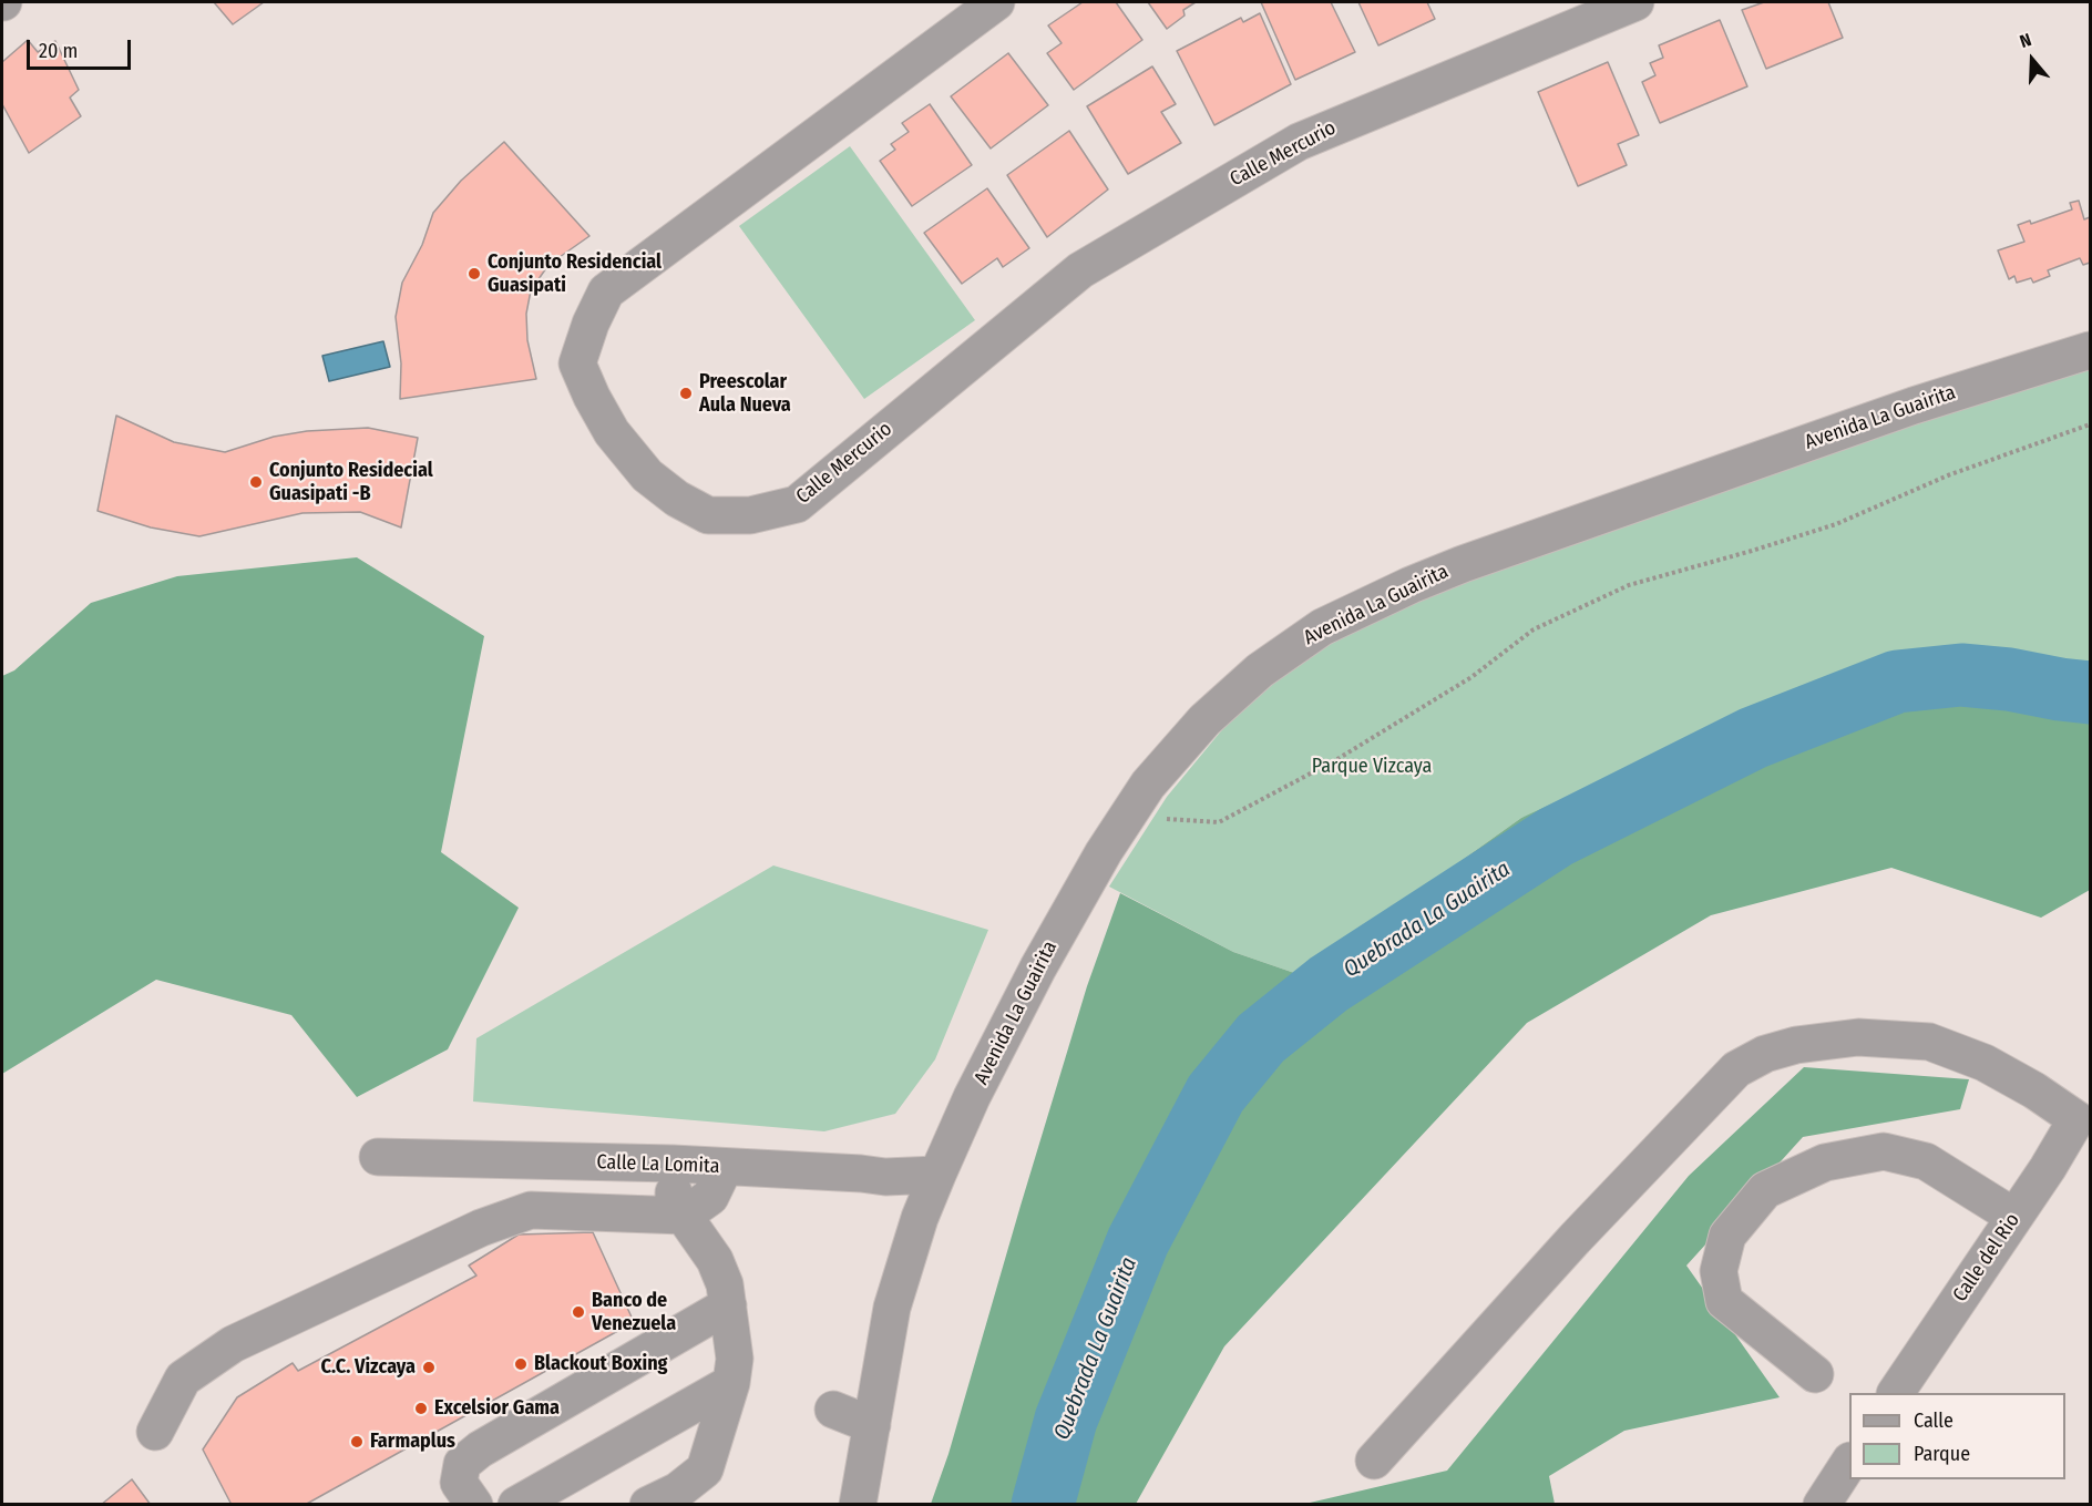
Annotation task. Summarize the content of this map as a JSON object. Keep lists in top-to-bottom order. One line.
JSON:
{"streets":{"street":["Calle Mercurio","Avenida La Guairita","Calle La Lomita","Calle del Rio"]},"crossings":[["Avenida La Guairita","Calle La Lomita"]],"water":["Quebrada La Guairita"],"parks":["Parque Vizcaya"],"places":["Conjunto Residencial Guasipati","Preescolar Aula Nueva","Conjunto Residecial Guasipati -B","Banco de Venezuela","Blackout Boxing","C.C. Vizcaya","Excelsior Gama","Farmaplus"],"legend":["Calle","Parque"],"scale_bar":"20 m","north":"top"}
